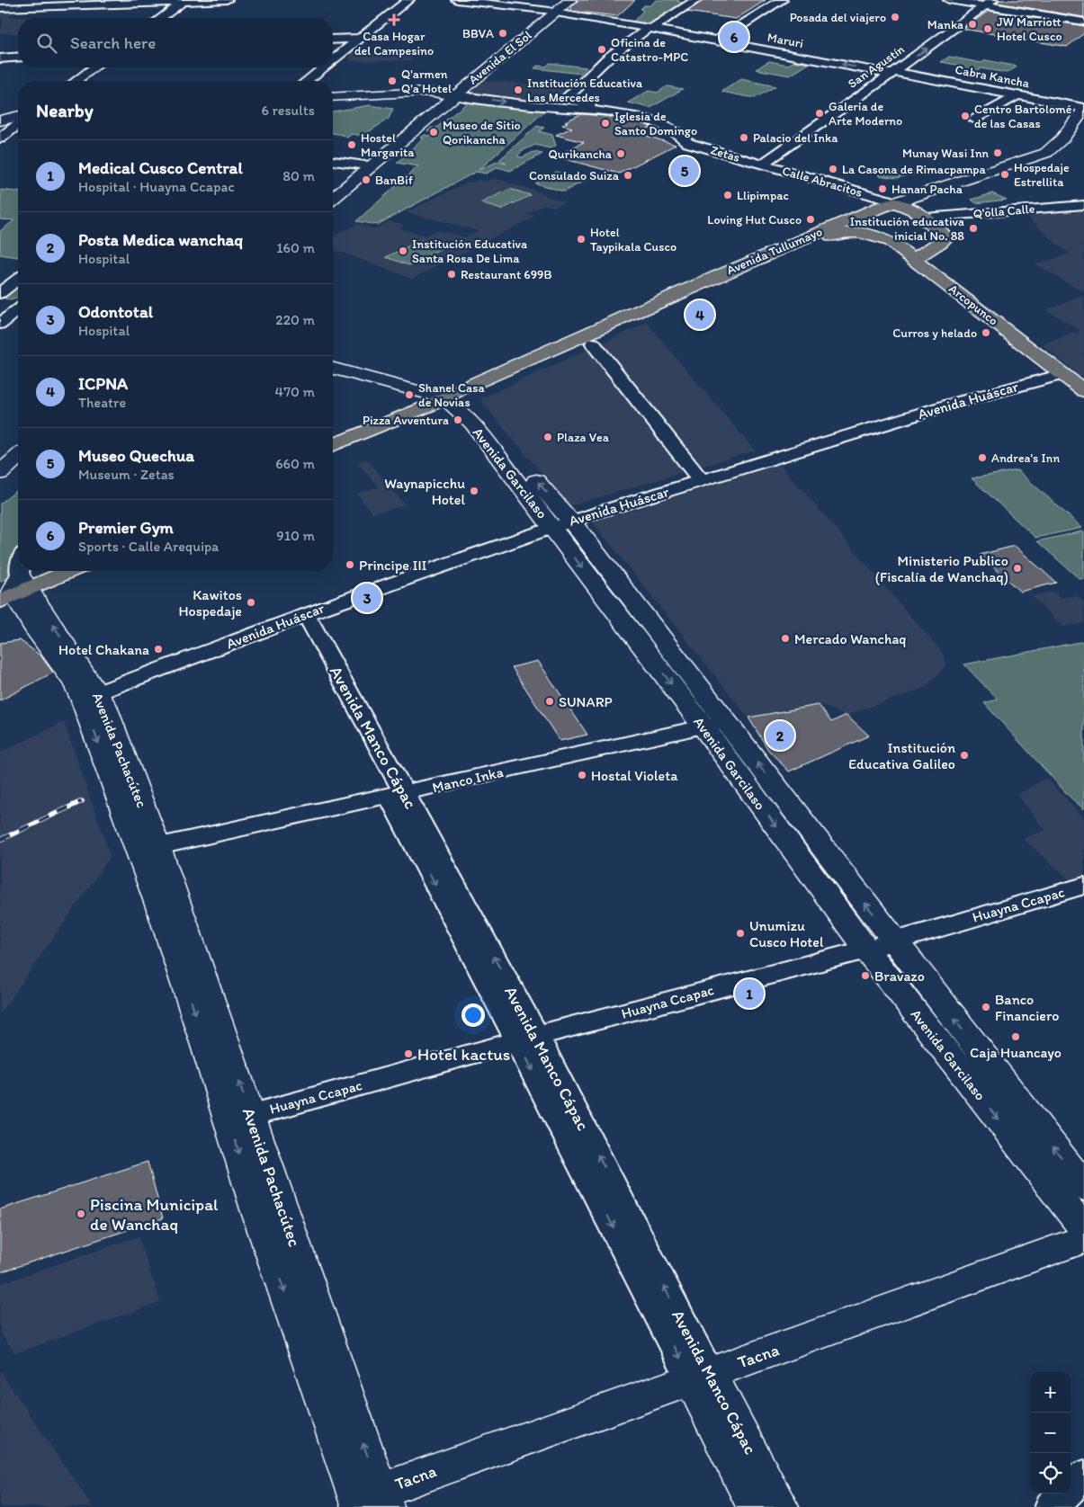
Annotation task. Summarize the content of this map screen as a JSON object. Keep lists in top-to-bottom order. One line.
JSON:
{"streets":{"main road":["Avenida Tullumayo","Arcopunco"],"street":["Maruri","Avenida El Sol","San Agustín","Cabra Kancha","Zetas","Calle Abracitos","Q'olla Calle","Avenida Huáscar","Avenida Garcilaso","Avenida Manco Cápac","Avenida Pachacútec","Manco Inka","Huayna Ccapac","Tacna"]},"crossings":[["Maruri","Avenida El Sol"],["Maruri","San Agustín"],["Maruri","Cabra Kancha"],["San Agustín","Cabra Kancha"],["San Agustín","Zetas"],["San Agustín","Calle Abracitos"],["Cabra Kancha","Avenida Tullumayo"],["Zetas","Calle Abracitos"],["Calle Abracitos","Avenida Tullumayo"],["Avenida Tullumayo","Arcopunco"],["Avenida Tullumayo","Avenida Garcilaso"],["Arcopunco","Avenida Huáscar"],["Avenida Huáscar","Avenida Garcilaso"],["Avenida Huáscar","Avenida Manco Cápac"],["Avenida Huáscar","Avenida Pachacútec"],["Avenida Garcilaso","Manco Inka"],["Avenida Garcilaso","Huayna Ccapac"],["Avenida Manco Cápac","Manco Inka"],["Avenida Manco Cápac","Huayna Ccapac"],["Avenida Manco Cápac","Tacna"],["Avenida Pachacútec","Manco Inka"],["Avenida Pachacútec","Huayna Ccapac"],["Avenida Pachacútec","Tacna"]],"one_way":["Maruri"],"places":{"other":["Posada del viajero","Manka","JW Marriott Hotel Cusco","BBVA","Oficina de Catastro-MPC","Q'armen Q'a Hotel","Institución Educativa Las Mercedes","Galería de Arte Moderno","Centro Bartolomé de las Casas","Iglesia de Santo Domingo","Museo de Sitio Qorikancha","Palacio del Inka","Hostel Margarita","Munay Wasi Inn","Qurikancha","La Casona de Rimacpampa","Hospedaje Estrellita","Consulado Suiza","BanBif","Hanan Pacha","Llipimpac","Loving Hut Cusco","Institución educativa inicial No. 88","Hotel Taypikala Cusco","Institución Educativa Santa Rosa De Lima","Restaurant 699B","Curros y helado","Shanel Casa de Novias","Pizza Avventura","Plaza Vea","Andrea's Inn","Waynapicchu Hotel","Principe III","Ministerio Publico (Fiscalía de Wanchaq)","Kawitos Hospedaje","Mercado Wanchaq","Hotel Chakana","SUNARP","Institución Educativa Galileo","Hostal Violeta","Unumizu Cusco Hotel","Bravazo","Banco Financiero","Caja Huancayo","Hotel kactus","Piscina Municipal de Wanchaq"],"health":["Casa Hogar del Campesino"]},"page":{"search":"Search here","pins":["6","5","4","3","2","1"],"heading":["Nearby","6 results"],"list":[{"mark":"1","name":"Medical Cusco Central","note":"Hospital · Huayna Ccapac","value":"80 m"},{"mark":"2","name":"Posta Medica wanchaq","note":"Hospital","value":"160 m"},{"mark":"3","name":"Odontotal","note":"Hospital","value":"220 m"},{"mark":"4","name":"ICPNA","note":"Theatre","value":"470 m"},{"mark":"5","name":"Museo Quechua","note":"Museum · Zetas","value":"660 m"},{"mark":"6","name":"Premier Gym","note":"Sports · Calle Arequipa","value":"910 m"}],"map_buttons":["+","−"]}}
